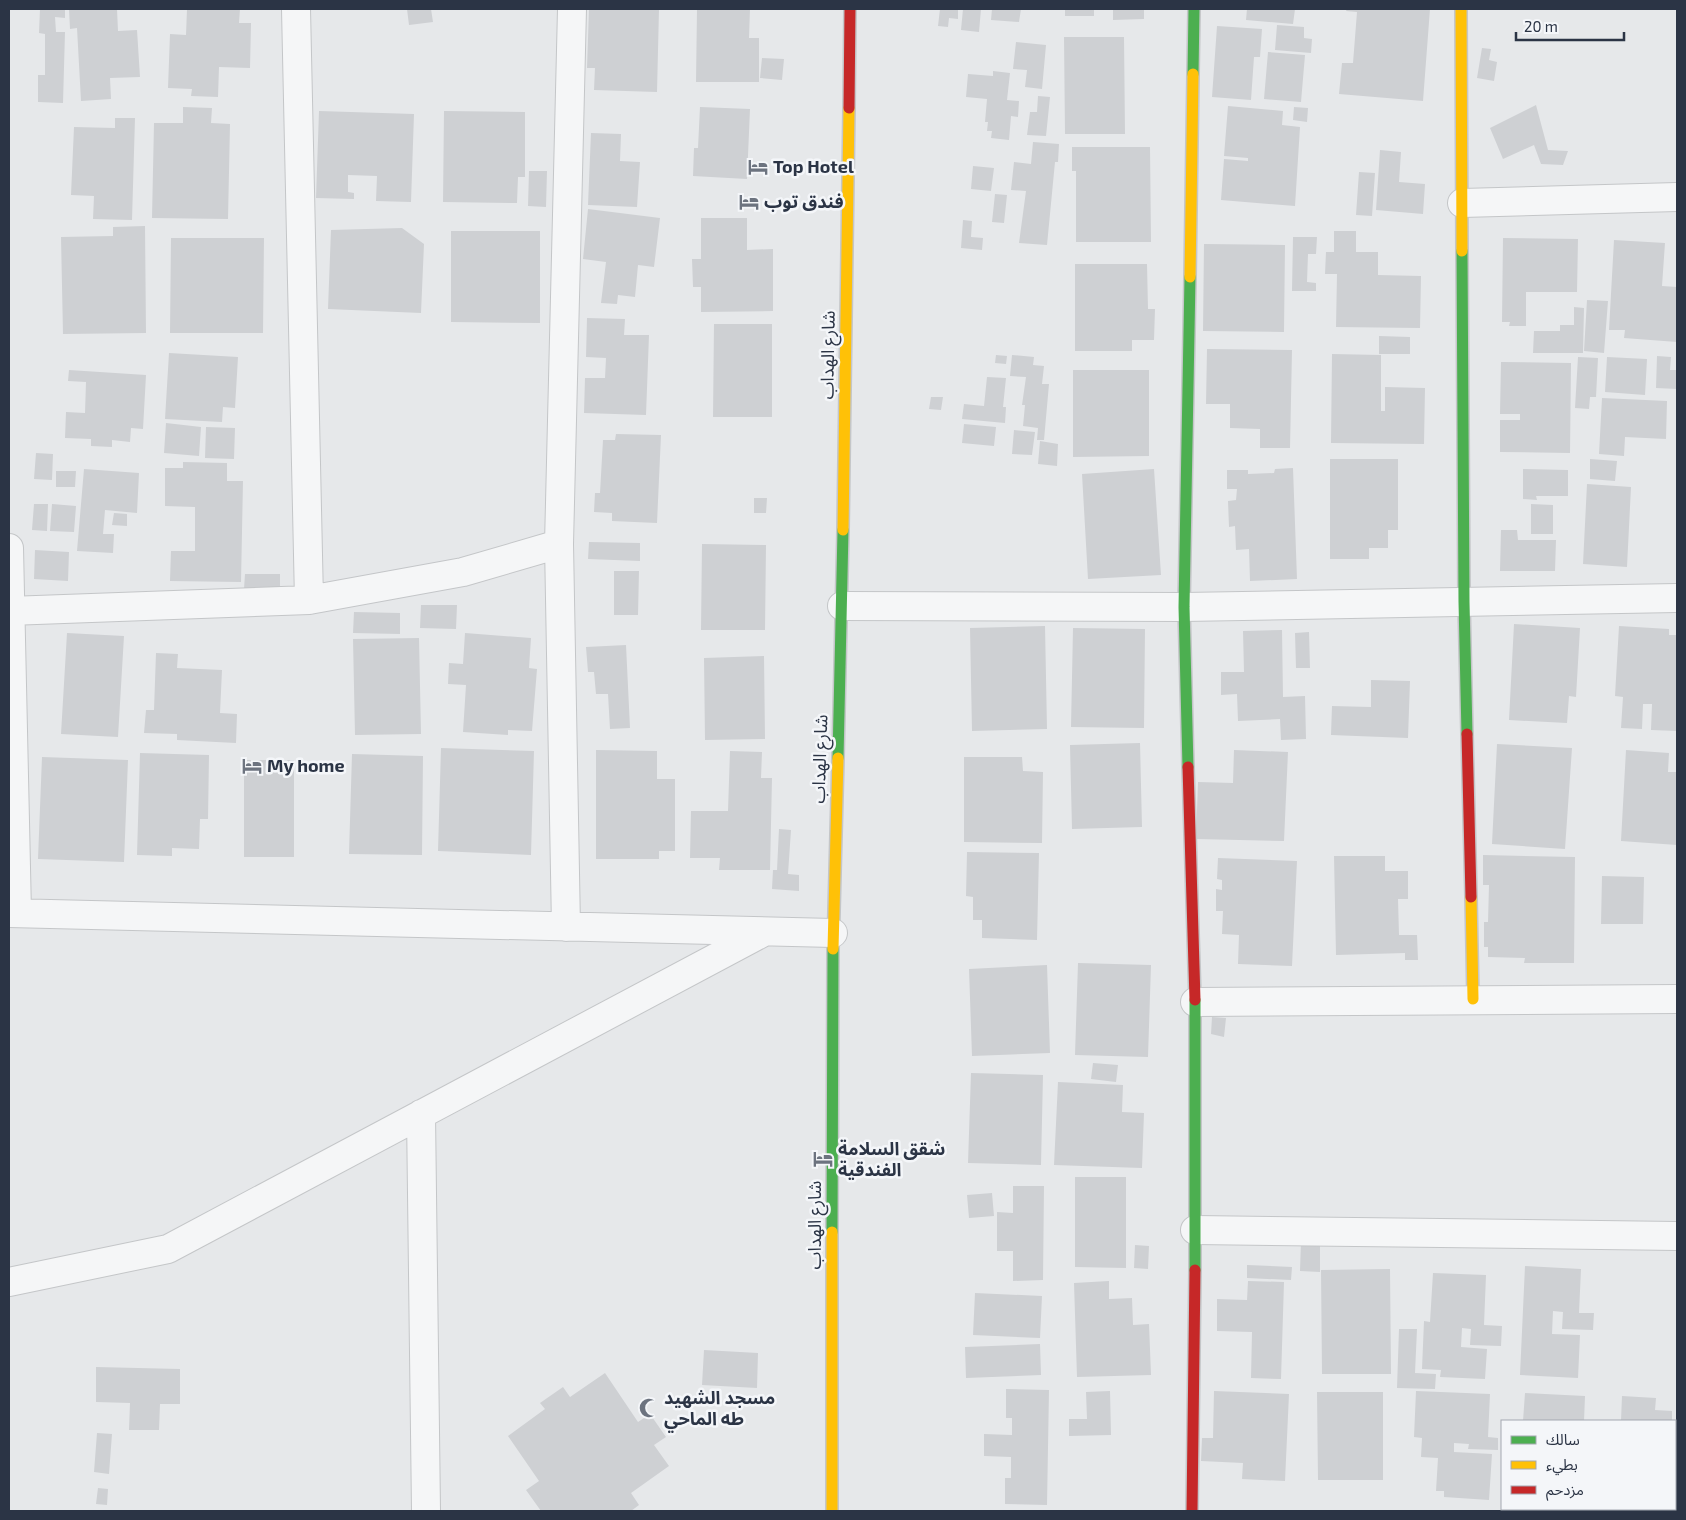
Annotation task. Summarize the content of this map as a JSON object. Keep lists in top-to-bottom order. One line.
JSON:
{"streets":{"street":["شارع الهداب"]},"places":{"hotel":["Top Hotel","فندق توب","My home","شقق السلامة الفندقية"],"mosque":["مسجد الشهيد طه الماحي"]},"legend":["سالك","بطيء","مزدحم"],"scale_bar":"20 m"}
